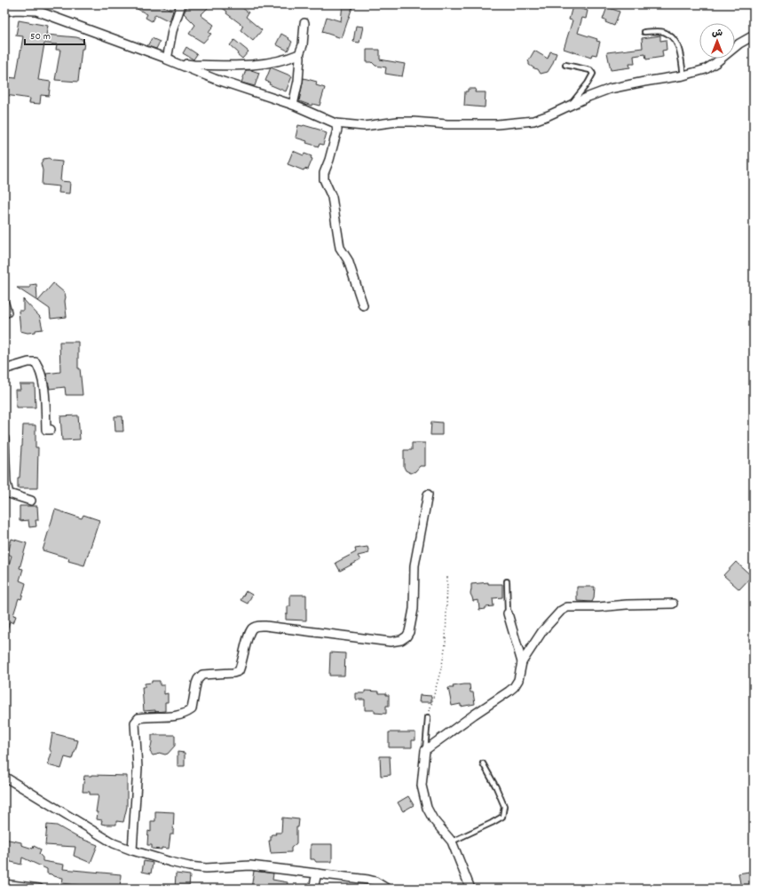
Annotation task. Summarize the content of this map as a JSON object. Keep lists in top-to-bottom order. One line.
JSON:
{"scale_bar":"50 m","north":"top"}
